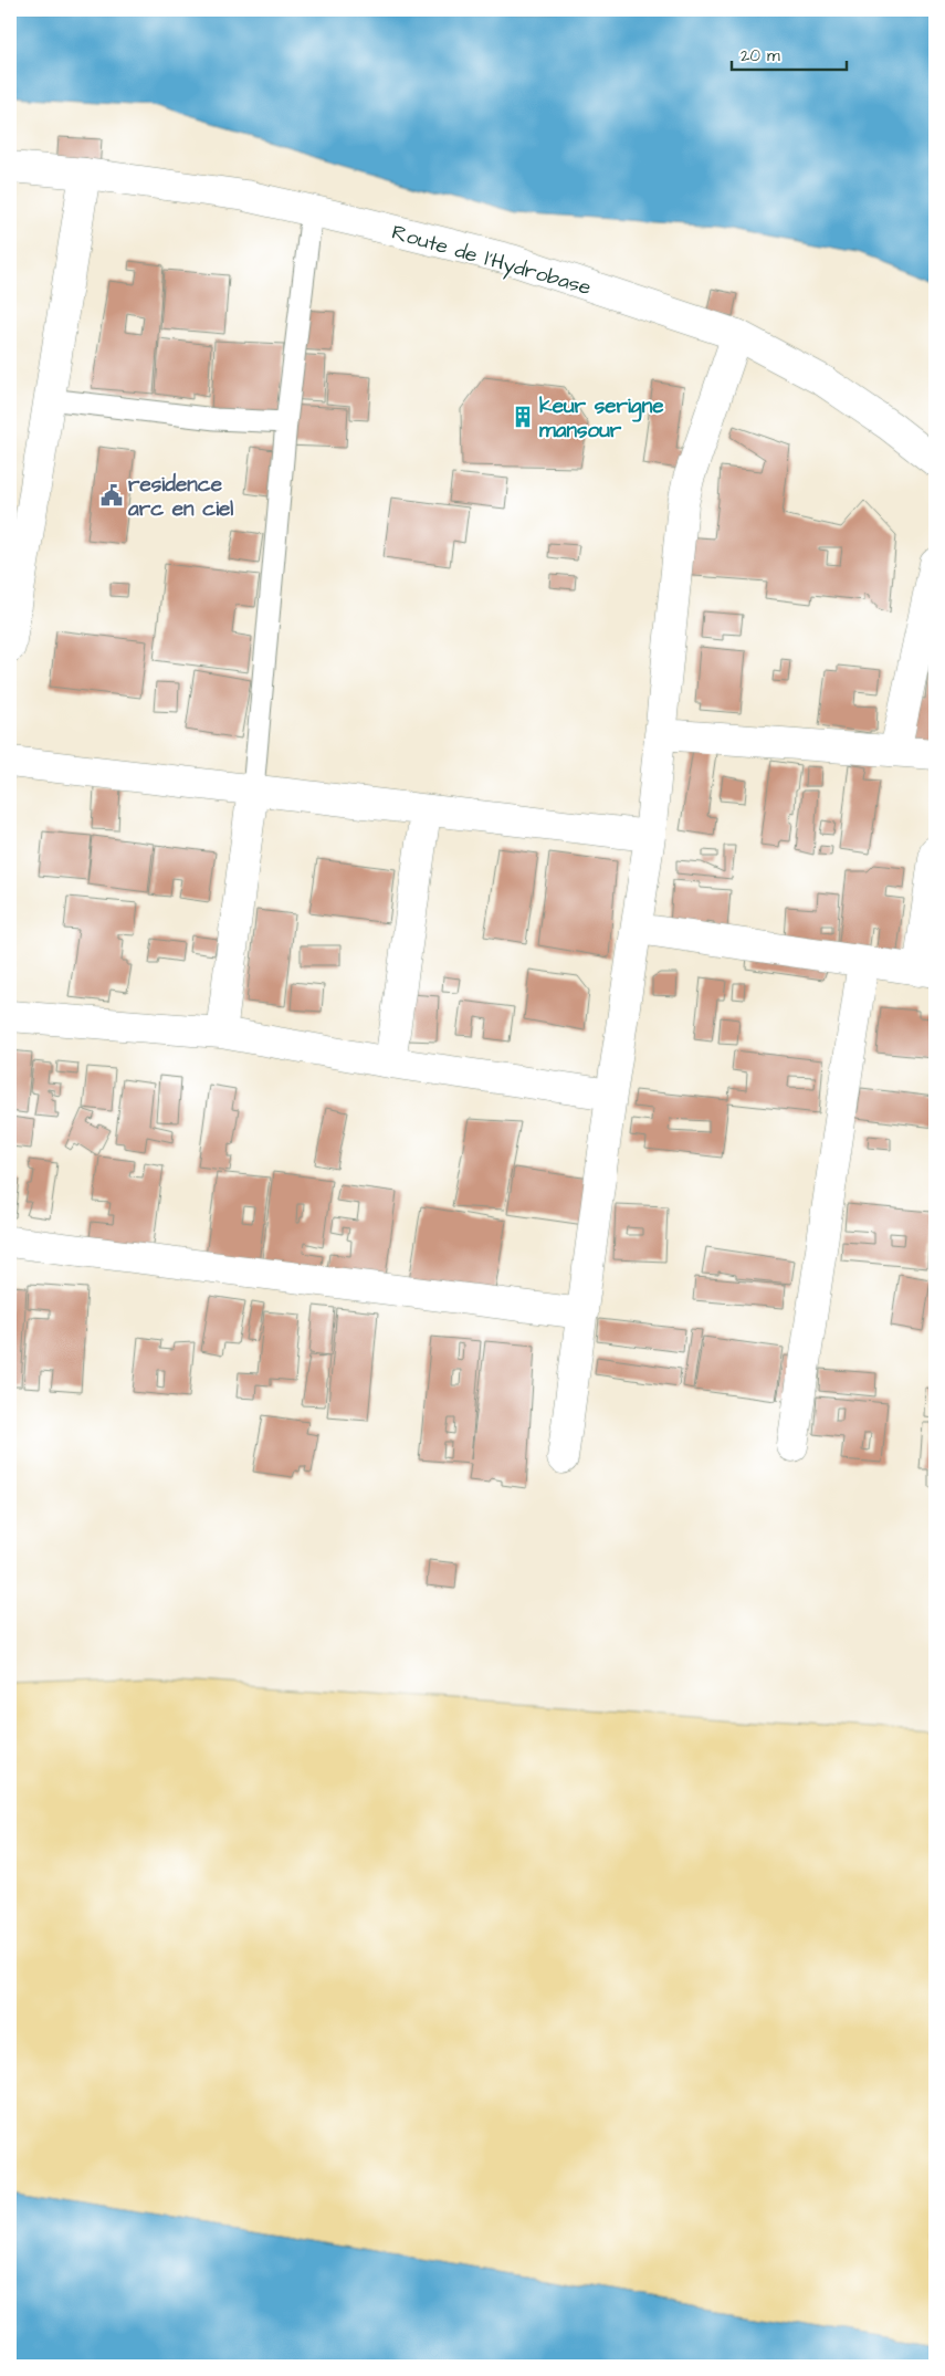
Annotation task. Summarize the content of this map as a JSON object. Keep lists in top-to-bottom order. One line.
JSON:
{"streets":{"street":["Route de l'Hydrobase"]},"places":{"building":["keur serigne mansour"],"public building":["residence arc en ciel"]},"scale_bar":"20 m"}
